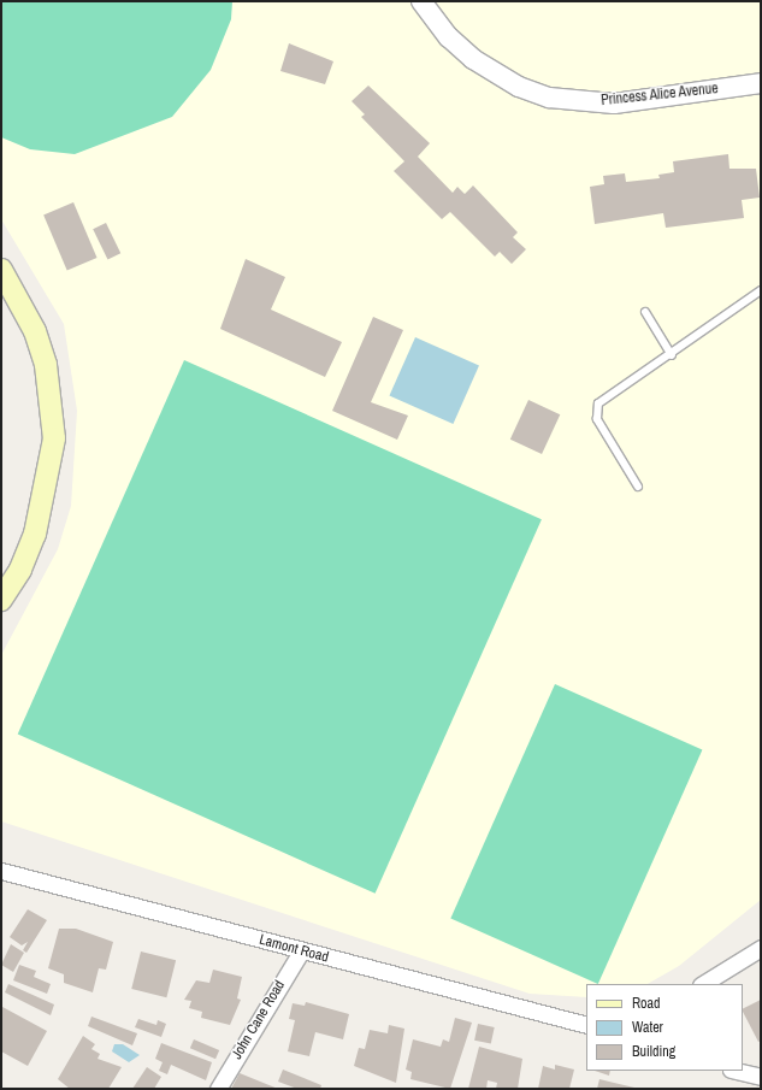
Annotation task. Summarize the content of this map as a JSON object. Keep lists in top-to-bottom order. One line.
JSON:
{"streets":{"street":["Princess Alice Avenue","Lamont Road","John Cane Road"]},"crossings":[["Lamont Road","John Cane Road"]],"legend":["Road","Water","Building"]}
